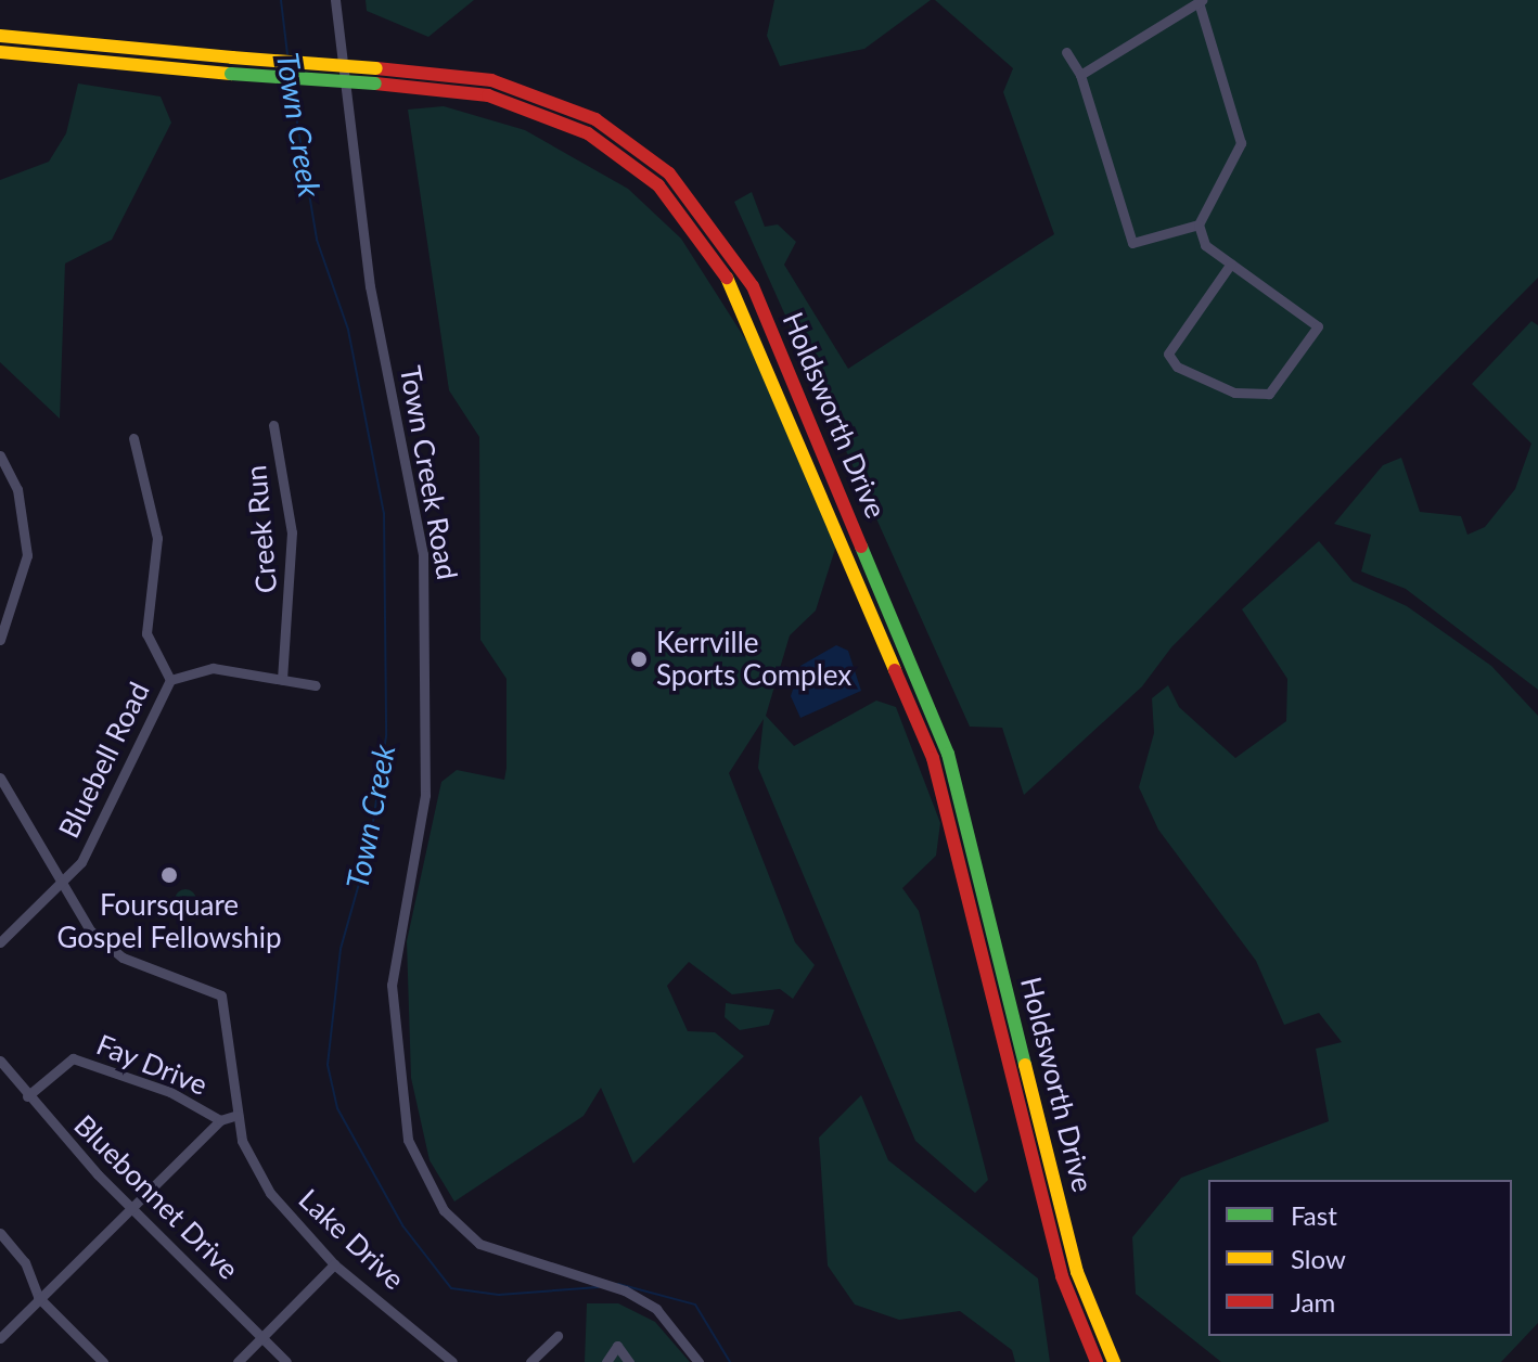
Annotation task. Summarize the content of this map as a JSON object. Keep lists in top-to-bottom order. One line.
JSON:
{"streets":{"main road":["Holdsworth Drive"],"street":["Town Creek Road","Creek Run","Bluebell Road","Fay Drive","Bluebonnet Drive","Lake Drive"]},"crossings":[["Creek Run","Bluebell Road"],["Bluebell Road","Lake Drive"],["Fay Drive","Bluebonnet Drive"]],"water":["Town Creek"],"places":["Kerrville Sports Complex","Foursquare Gospel Fellowship"],"legend":["Fast","Slow","Jam"]}
